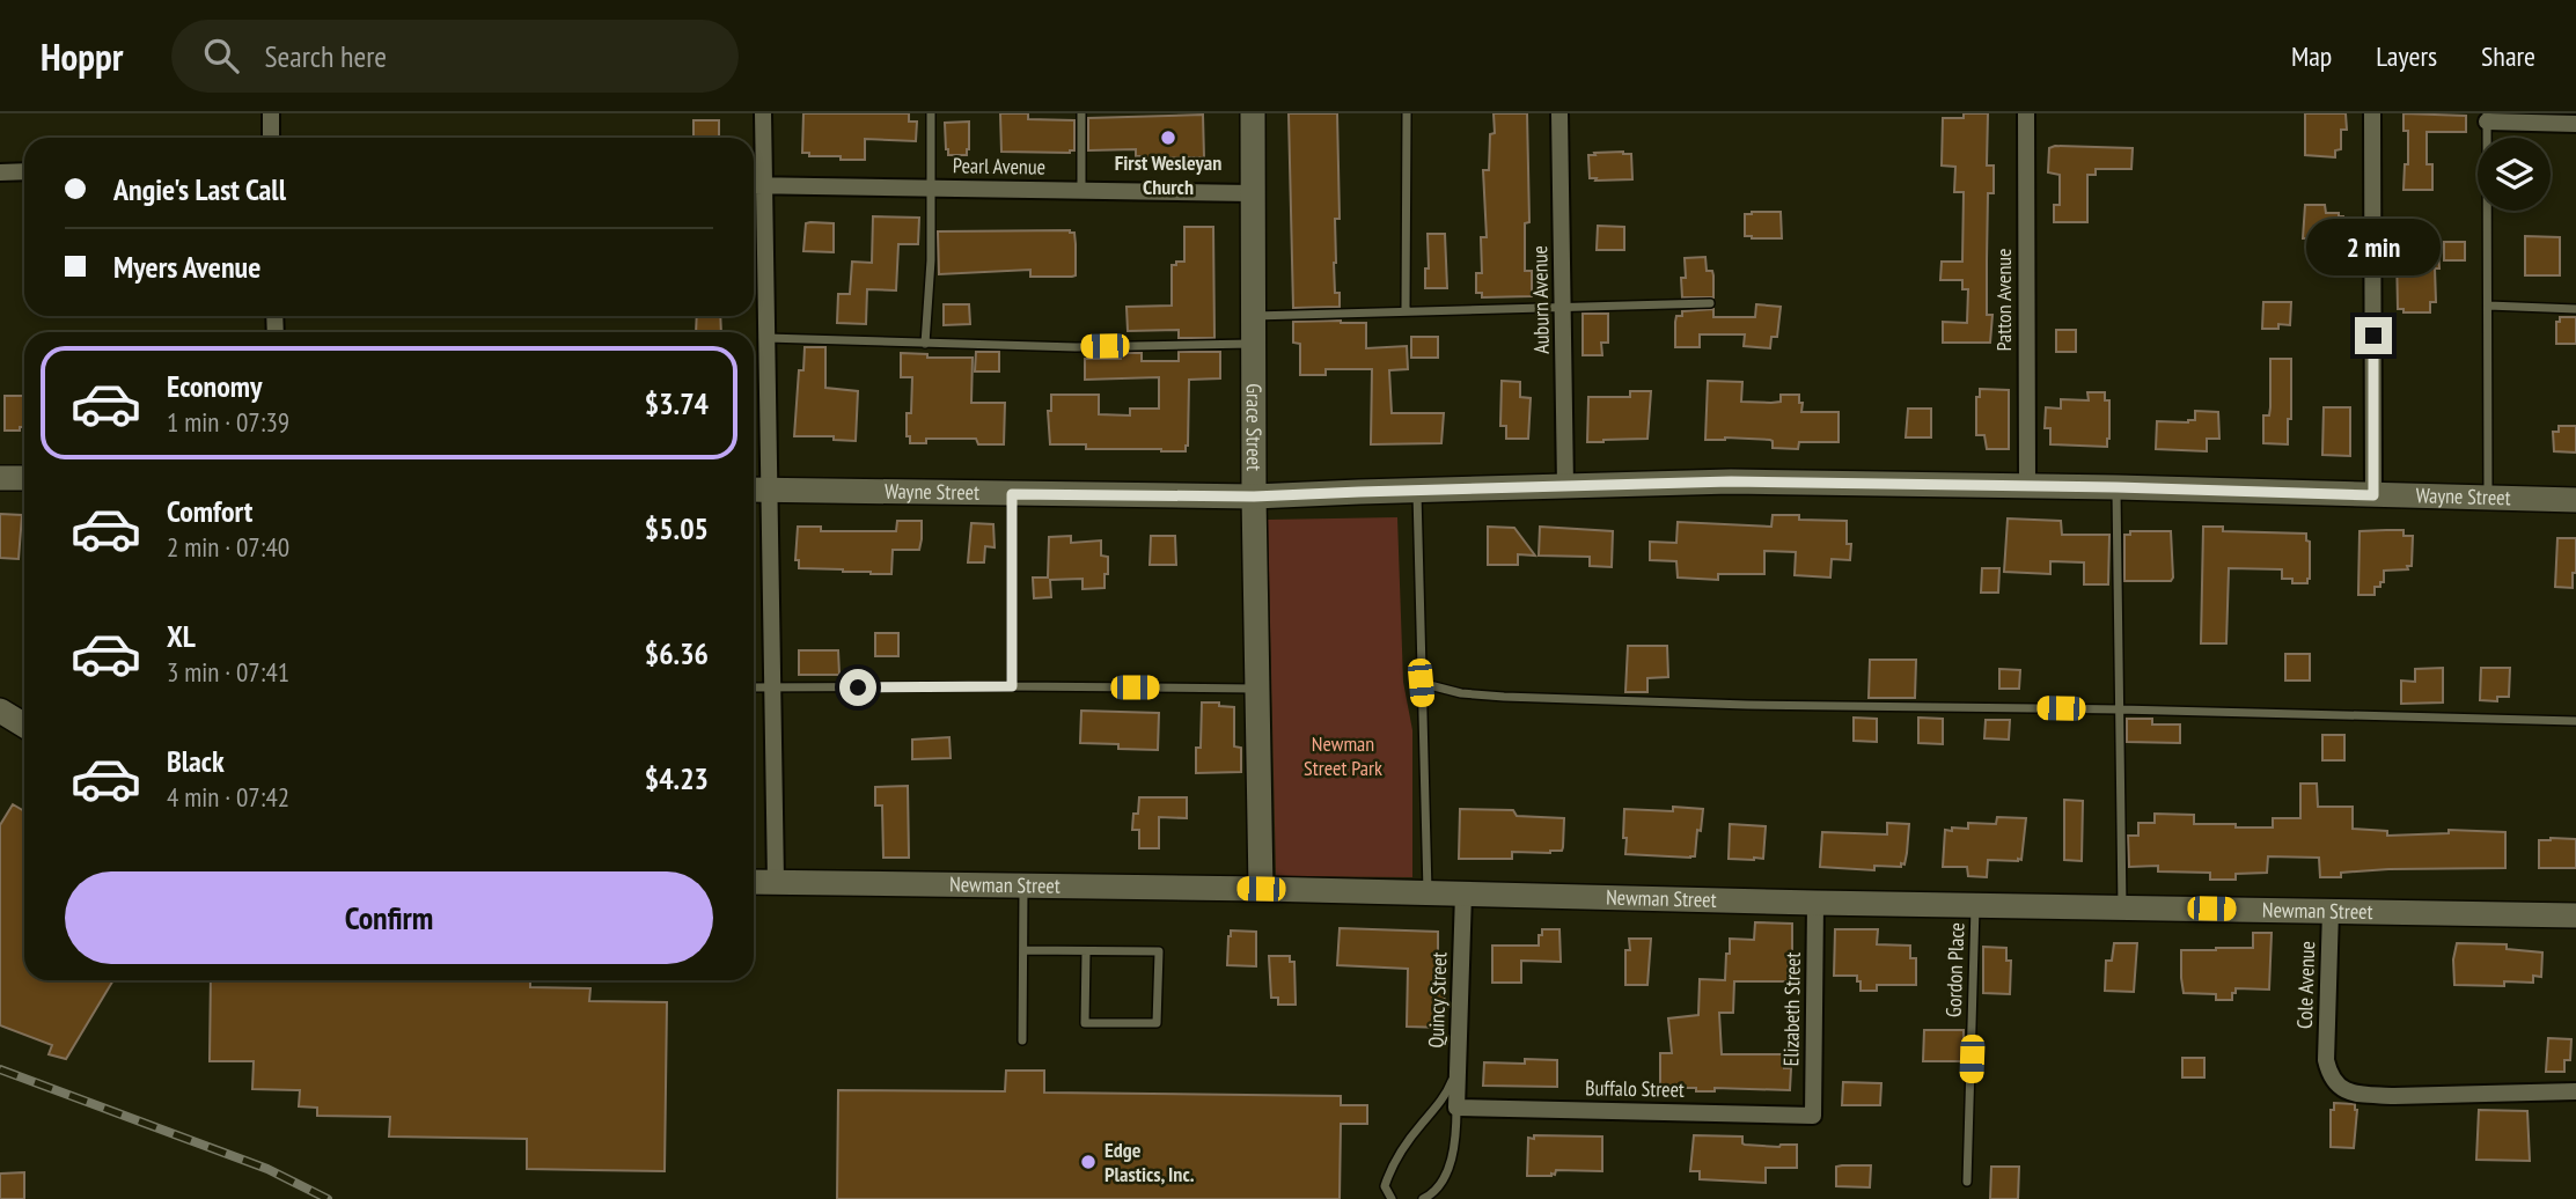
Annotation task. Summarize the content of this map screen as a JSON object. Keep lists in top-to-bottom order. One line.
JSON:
{"streets":{"street":["Pearl Avenue","Auburn Avenue","Patton Avenue","Grace Street","Wayne Street","Newman Street","Cole Avenue","Quincy Street","Elizabeth Street","Buffalo Street"],"lane":["Gordon Place"]},"crossings":[["Pearl Avenue","Grace Street"],["Auburn Avenue","Wayne Street"],["Patton Avenue","Wayne Street"],["Grace Street","Wayne Street"],["Grace Street","Newman Street"],["Newman Street","Gordon Place"],["Newman Street","Cole Avenue"],["Newman Street","Quincy Street"],["Newman Street","Elizabeth Street"],["Quincy Street","Buffalo Street"],["Elizabeth Street","Buffalo Street"]],"parks":["Newman Street Park"],"places":["First Wesleyan Church","Edge Plastics, Inc."],"page":{"header":"Hoppr","search":"Search here","nav":["Map","Layers","Share"],"banner":["Angie's Last Call","Myers Avenue"],"bubble":"2 min","list":[{"name":"Economy","note":"1 min · 07:39","value":"$3.74"},{"name":"Comfort","note":"2 min · 07:40","value":"$5.05"},{"name":"XL","note":"3 min · 07:41","value":"$6.36"},{"name":"Black","note":"4 min · 07:42","value":"$4.23"}],"buttons":"Confirm"}}
